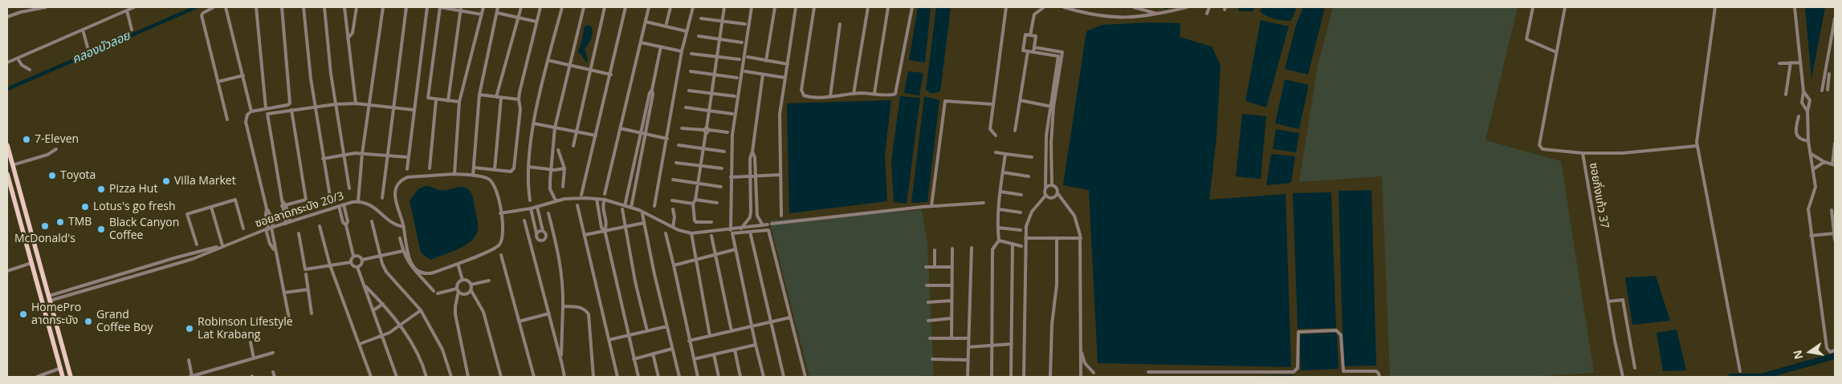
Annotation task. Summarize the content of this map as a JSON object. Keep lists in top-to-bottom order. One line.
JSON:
{"streets":{"street":["ซอยกิ่งแก้ว 37","ซอยลาดกระบัง 20/3"]},"water":["คลองบัวลอย"],"places":["7-Eleven","Toyota","Villa Market","Pizza Hut","Lotus's go fresh","TMB","McDonald's","Black Canyon Coffee","HomePro ลาดกระบัง","Grand Coffee Boy","Robinson Lifestyle Lat Krabang"],"north":"left"}
